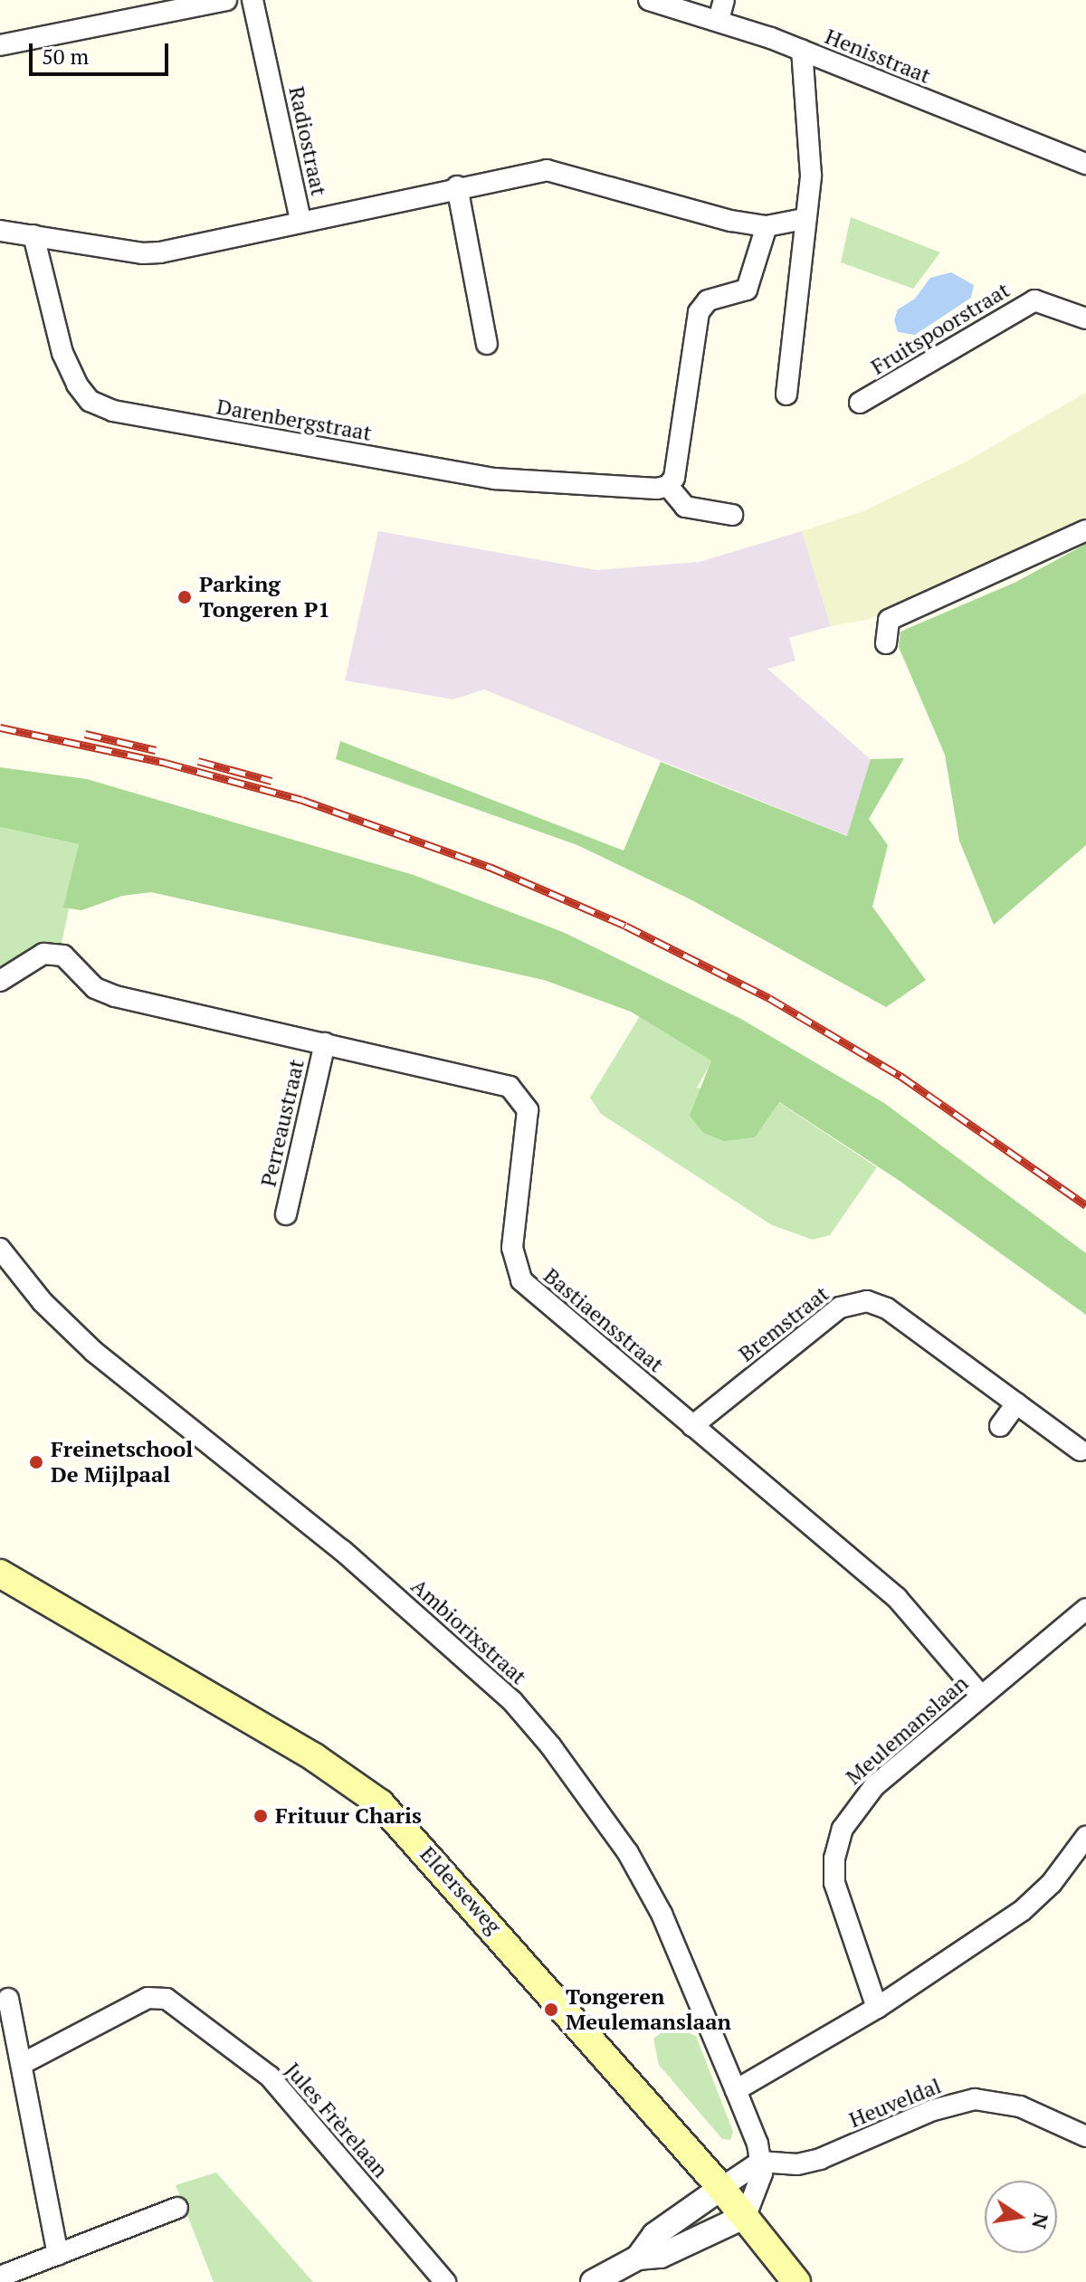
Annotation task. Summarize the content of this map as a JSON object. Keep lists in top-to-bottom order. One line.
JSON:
{"streets":{"main road":["Elderseweg"],"street":["Henisstraat","Radiostraat","Fruitspoorstraat","Darenbergstraat","Perreaustraat","Bastiaensstraat","Bremstraat","Ambiorixstraat","Meulemanslaan","Heuveldal","Jules Frèrelaan"]},"crossings":[["Perreaustraat","Bastiaensstraat"],["Bastiaensstraat","Bremstraat"],["Bastiaensstraat","Meulemanslaan"],["Ambiorixstraat","Heuveldal"]],"places":["Parking Tongeren P1","Freinetschool De Mijlpaal","Frituur Charis","Tongeren Meulemanslaan"],"scale_bar":"50 m","north":"right"}
